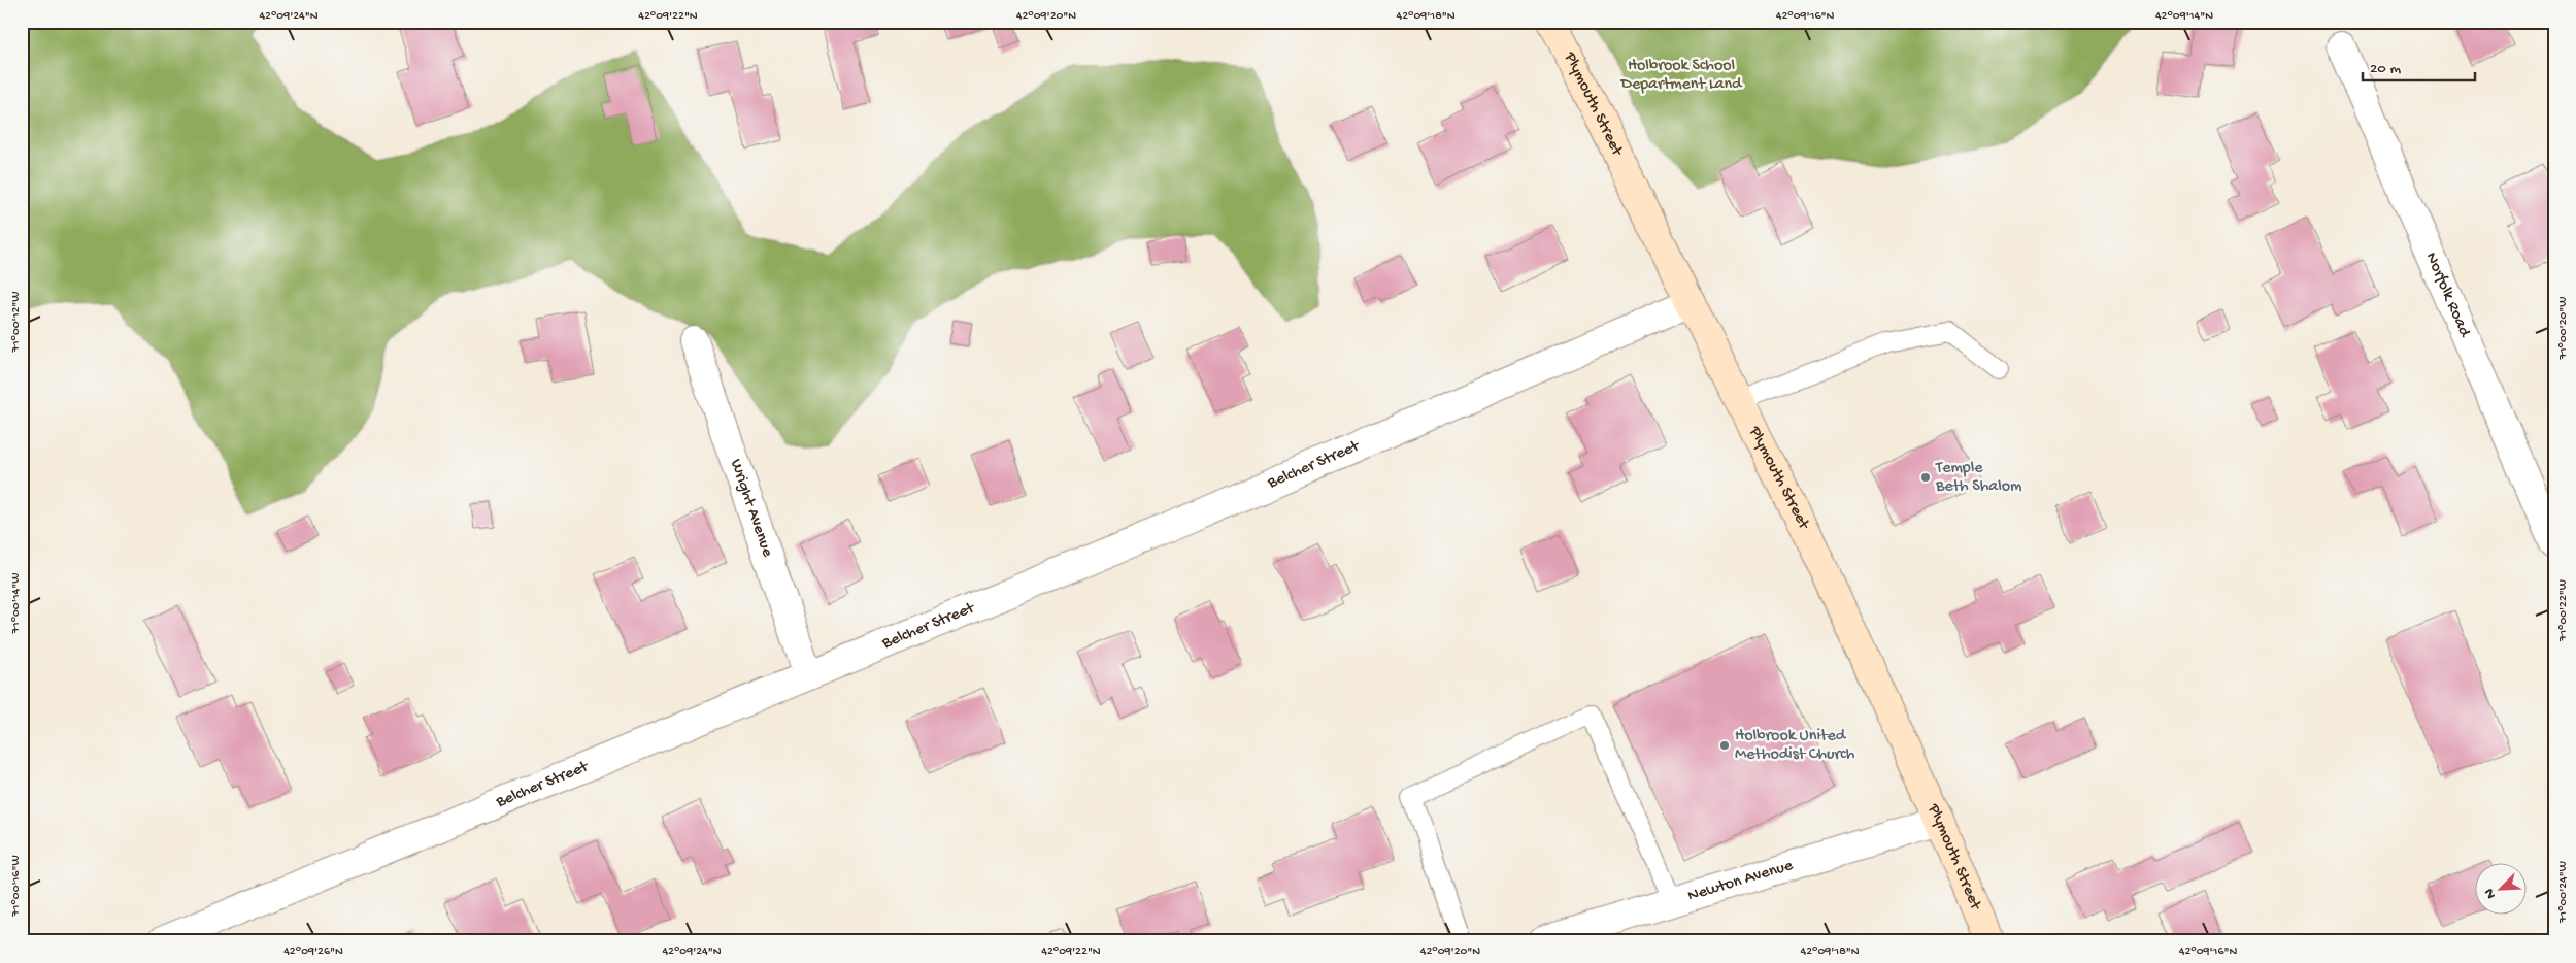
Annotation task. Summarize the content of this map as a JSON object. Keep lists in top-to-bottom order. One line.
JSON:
{"streets":{"main road":["Plymouth Street"],"street":["Norfolk Road","Belcher Street","Wright Avenue","Newton Avenue"]},"crossings":[["Plymouth Street","Belcher Street"],["Plymouth Street","Newton Avenue"],["Belcher Street","Wright Avenue"]],"parks":["Holbrook School Department Land"],"places":["Temple Beth Shalom","Holbrook United Methodist Church"],"scale_bar":"20 m","north":"bottom left","coordinates":["42°09'24\"N","42°09'22\"N","42°09'20\"N","42°09'18\"N","42°09'16\"N","42°09'14\"N","71°00'12\"W","71°00'20\"W","71°00'14\"W","71°00'22\"W","71°00'16\"W","71°00'24\"W","42°09'26\"N"]}
